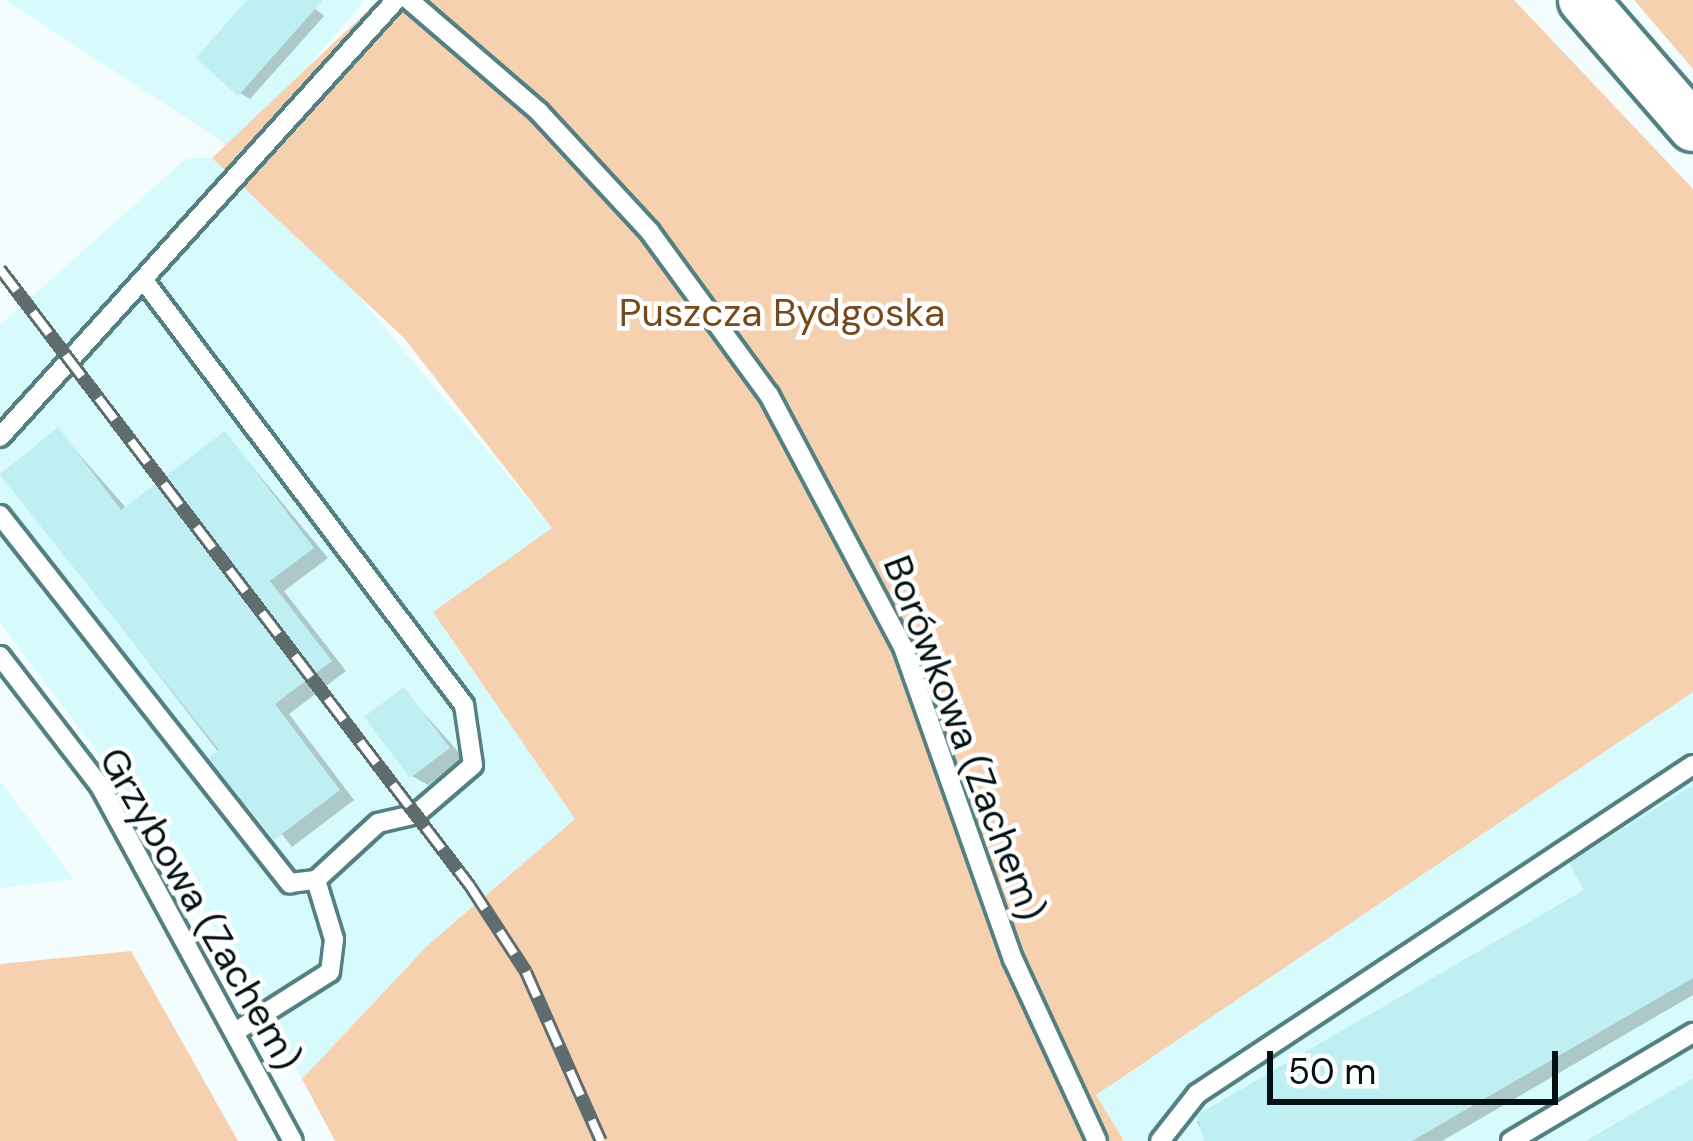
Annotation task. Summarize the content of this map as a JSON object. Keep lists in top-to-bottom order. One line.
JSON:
{"streets":{"lane":["Borówkowa (Zachem)","Grzybowa (Zachem)"]},"parks":["Puszcza Bydgoska"],"scale_bar":"50 m"}
